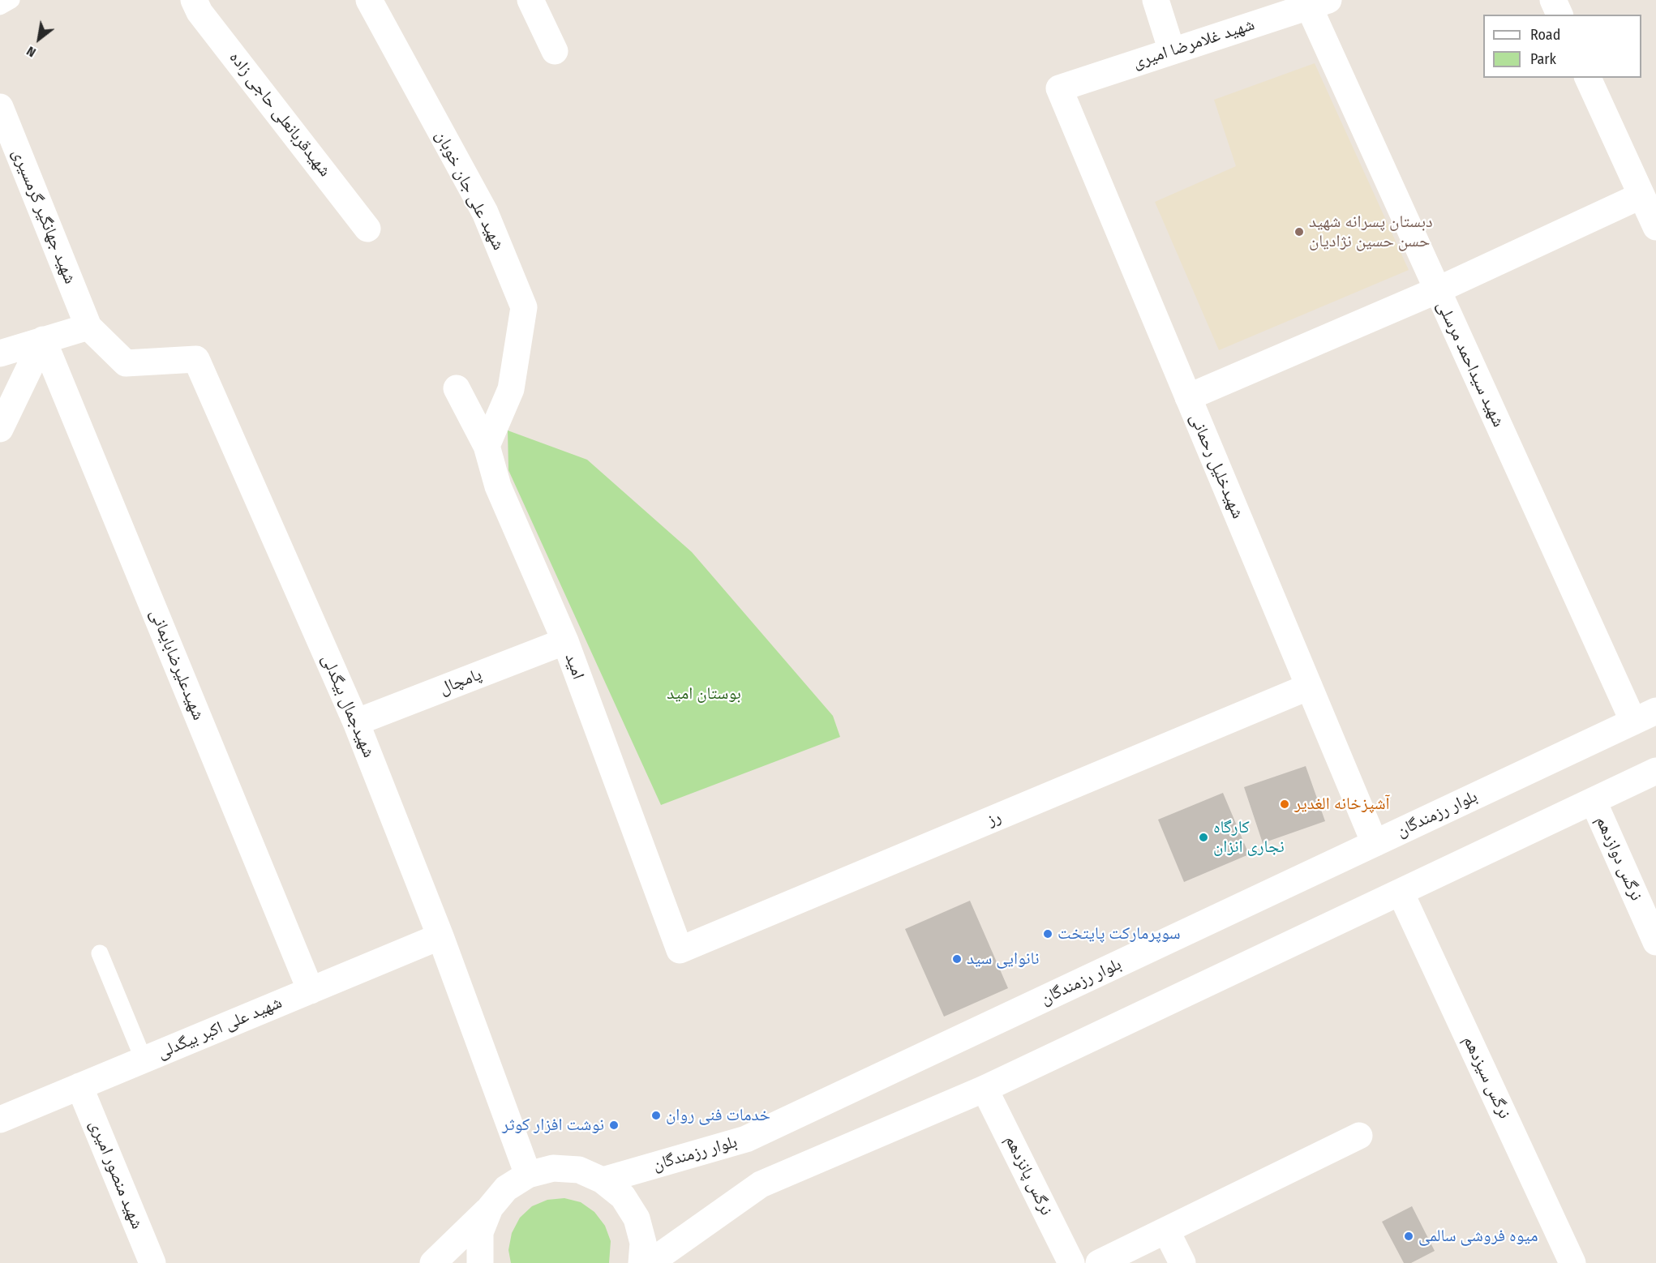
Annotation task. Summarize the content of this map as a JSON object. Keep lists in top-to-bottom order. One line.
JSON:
{"streets":{"street":["شهید غلامرضا امیری","شهیدقربانعلی حاجی زاده","شهید علی جان خوبان","شهید جهانگیر گرمسیری","شهید سیداحمد مرسلی","شهیدخلیل رحمانی","شهیدعلیرضابایمانی","امید","پامچال","شهیدجمال بیگدلی","بلوار رزمندگان","رز","نرگس دوازدهم","شهید علی اکبر بیگدلی","نرگس سیزدهم","شهید منصور امیری","نرگس پانزدهم"]},"crossings":[["شهید غلامرضا امیری","شهید سیداحمد مرسلی"],["شهید غلامرضا امیری","شهیدخلیل رحمانی"],["شهید علی جان خوبان","امید"],["شهید جهانگیر گرمسیری","شهیدجمال بیگدلی"],["شهید سیداحمد مرسلی","بلوار رزمندگان"],["شهیدخلیل رحمانی","بلوار رزمندگان"],["شهیدخلیل رحمانی","رز"],["شهیدعلیرضابایمانی","شهید علی اکبر بیگدلی"],["امید","پامچال"],["امید","رز"],["پامچال","شهیدجمال بیگدلی"],["شهیدجمال بیگدلی","شهید علی اکبر بیگدلی"],["شهید علی اکبر بیگدلی","شهید منصور امیری"]],"parks":["بوستان امید"],"places":["دبستان پسرانه شهید حسن حسین نژادیان","آشپزخانه الغدیر","کارگاه نجاری انزان","سوپرمارکت پایتخت","نانوایی سید","خدمات فنی روان","نوشت افزار کوثر","میوه فروشی سالمی"],"legend":["Road","Park"],"north":"bottom left"}
